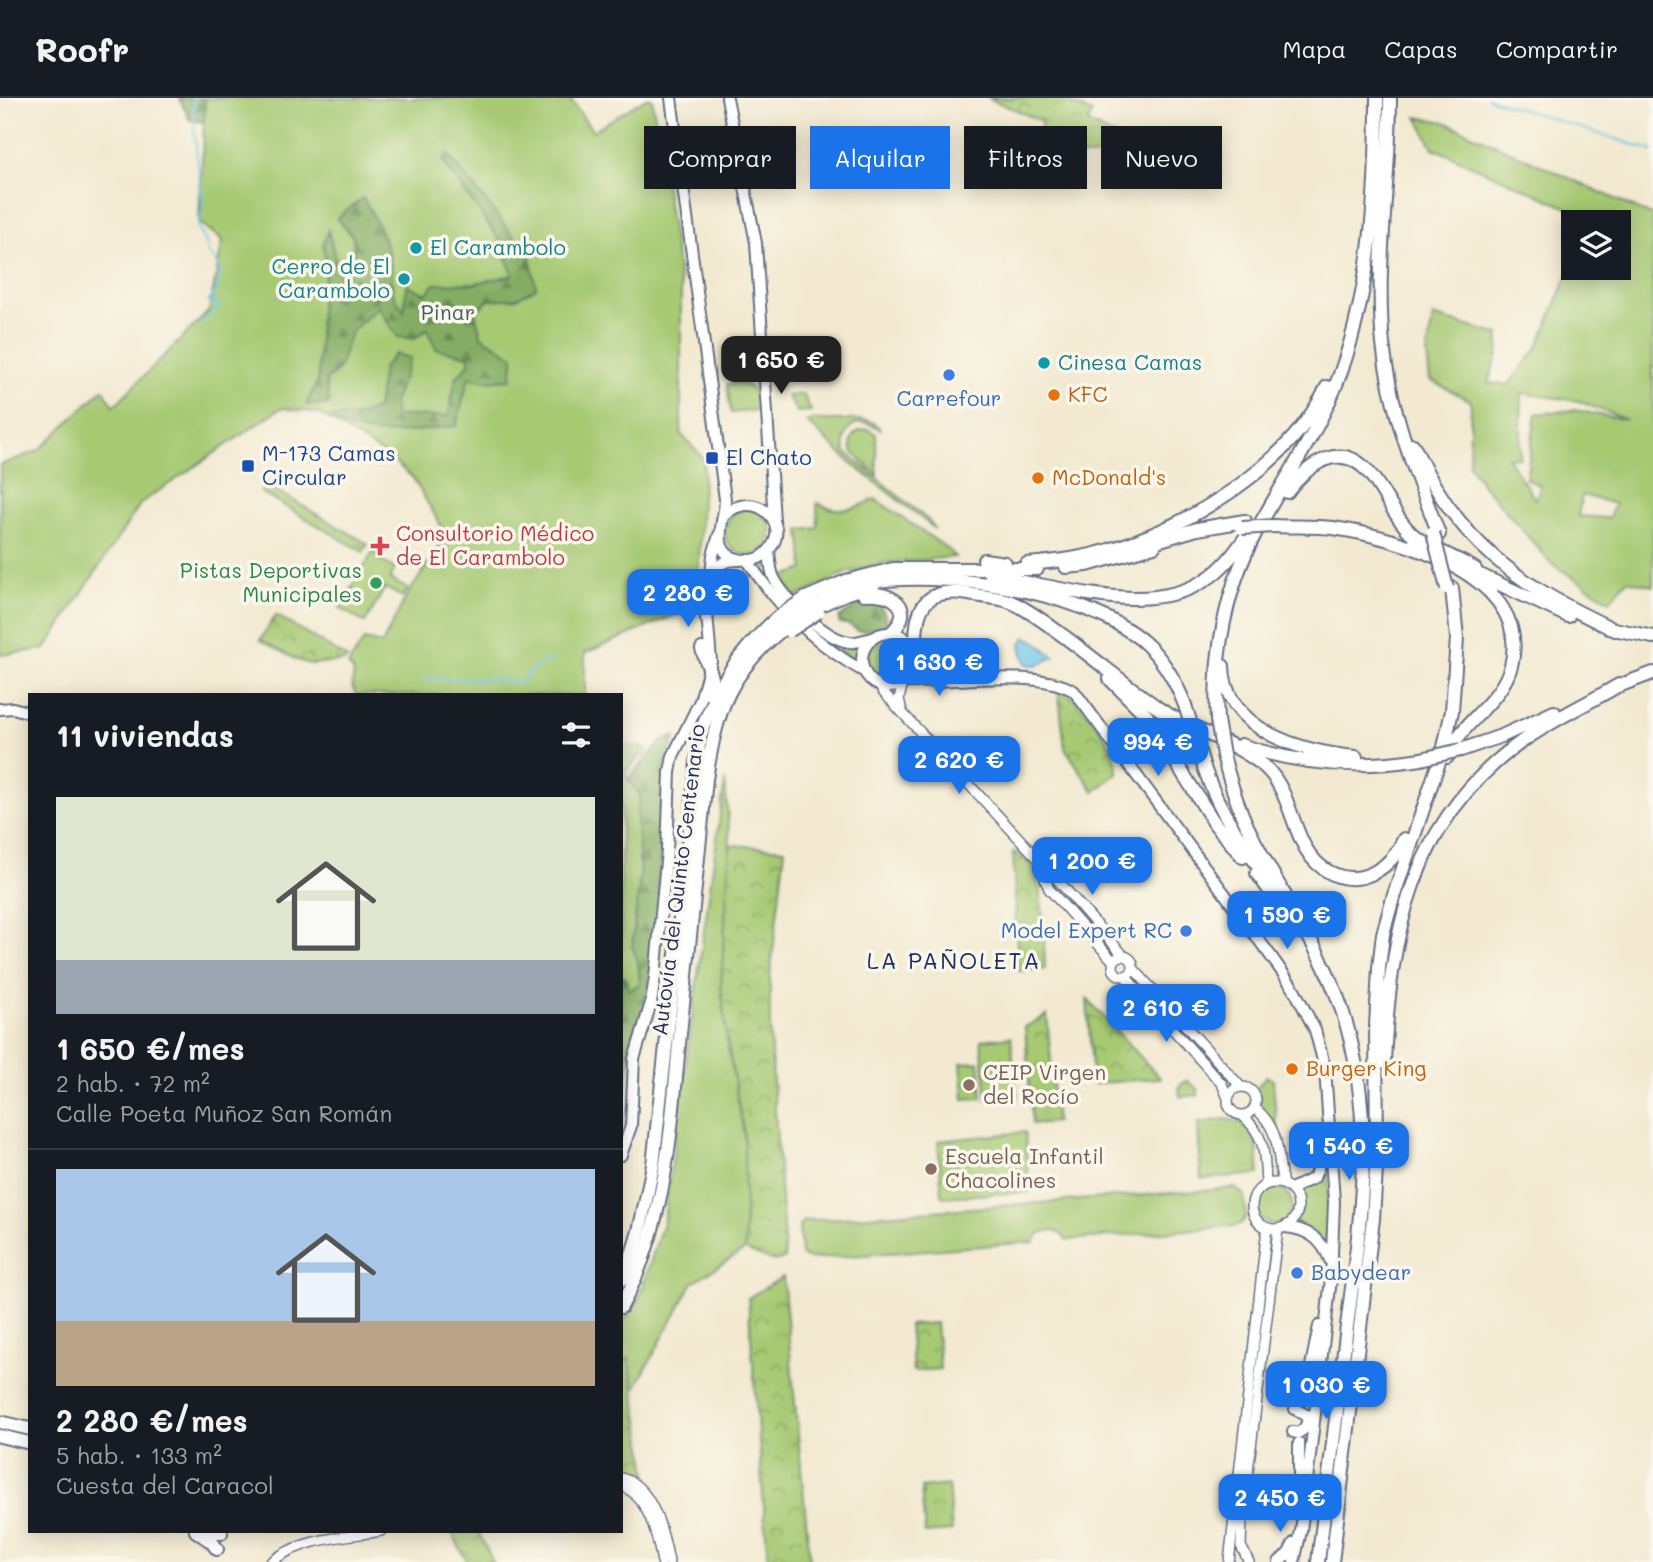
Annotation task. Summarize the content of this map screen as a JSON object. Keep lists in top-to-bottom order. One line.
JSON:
{"streets":{"highway":["Autovía del Quinto Centenario"]},"districts":["LA PAÑOLETA"],"parks":["Pinar"],"places":{"other":["El Carambolo","Cerro de El Carambolo","Cinesa Camas","Carrefour","KFC","McDonald's","Pistas Deportivas Municipales","Model Expert RC","Burger King","CEIP Virgen del Rocío","Escuela Infantil Chacolines","Babydear"],"transit":["El Chato","M-173 Camas Circular"],"health":["Consultorio Médico de El Carambolo"]},"page":{"header":"Roofr","nav":["Mapa","Capas","Compartir"],"chip":["Comprar","Alquilar","Filtros","Nuevo"],"price":["1 650 €","2 280 €","1 630 €","994 €","2 620 €","1 200 €","1 590 €","2 610 €","1 540 €","1 030 €","2 450 €"],"heading":"11 viviendas","list":[{"name":"1 650 €/mes","note":"2 hab. · 72 m² · Calle Poeta Muñoz San Román"},{"name":"2 280 €/mes","note":"5 hab. · 133 m² · Cuesta del Caracol"}]}}
